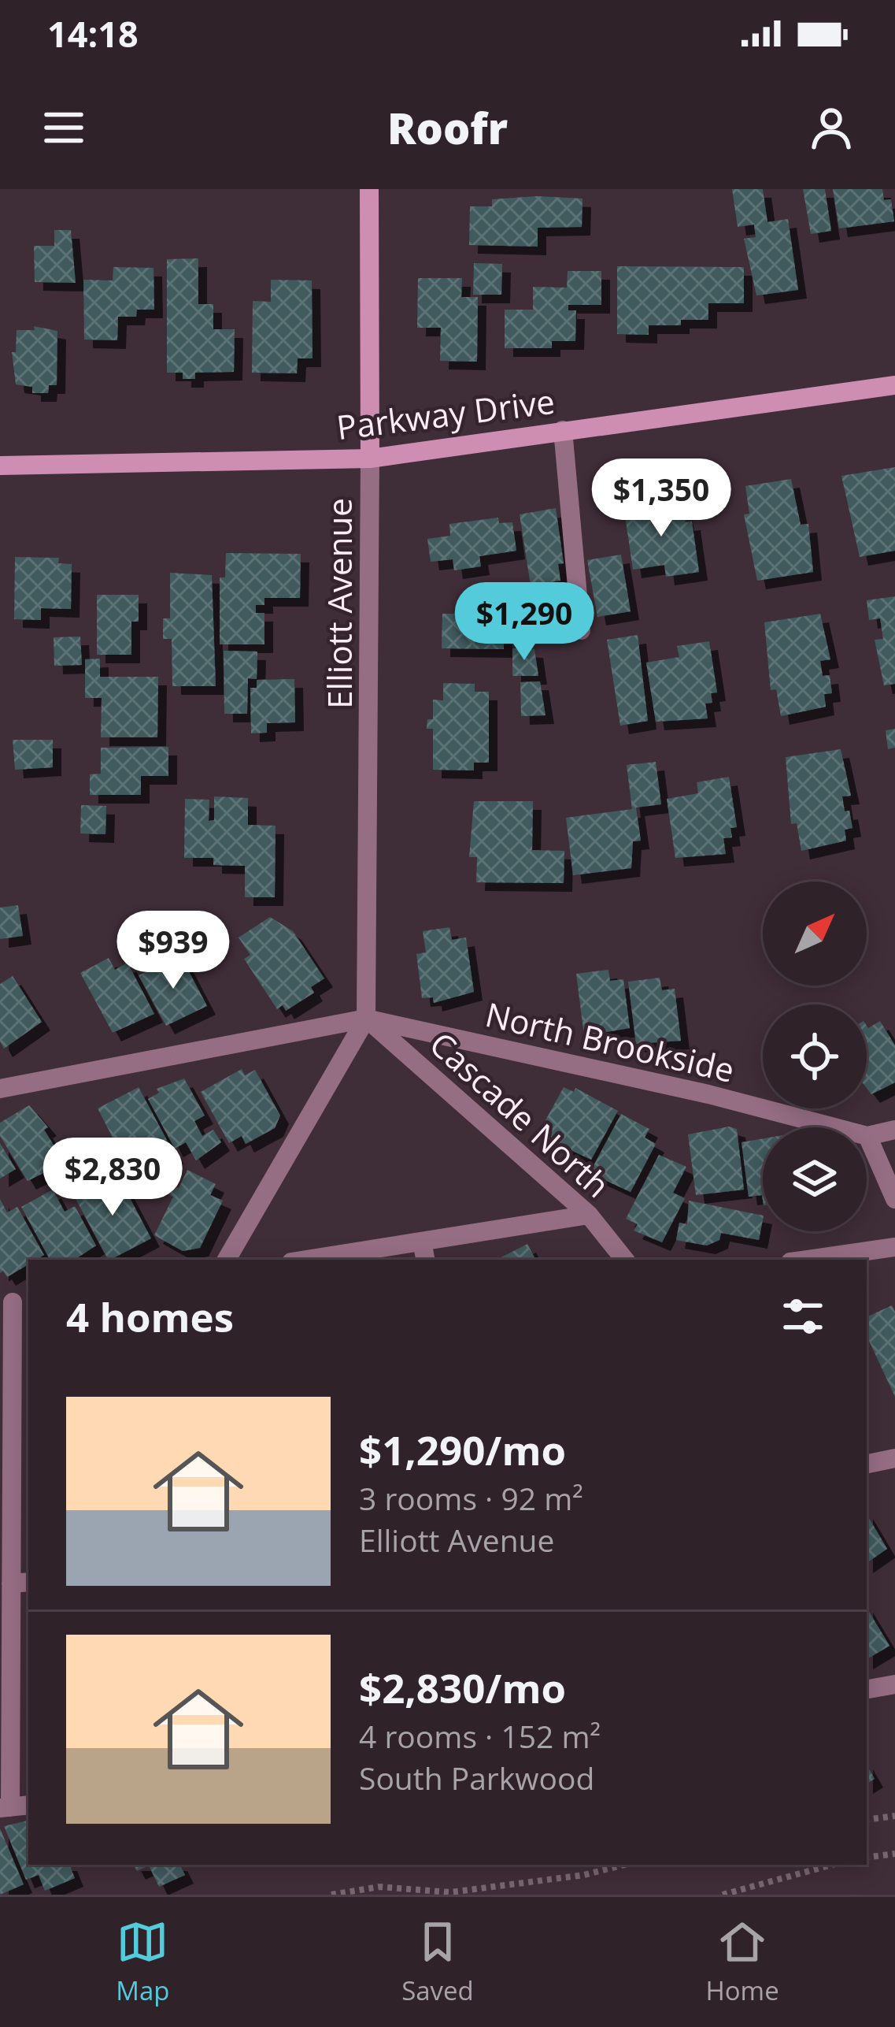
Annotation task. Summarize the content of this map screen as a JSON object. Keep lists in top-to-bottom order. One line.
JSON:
{"streets":{"street":["Parkway Drive","Elliott Avenue","North Brookside","Cascade North"]},"crossings":[["Parkway Drive","Elliott Avenue"],["Elliott Avenue","North Brookside"],["Elliott Avenue","Cascade North"],["North Brookside","Cascade North"]],"north":"top right","page":{"status":"14:18","header":"Roofr","price":["$1,350","$1,290","$939","$2,830"],"heading":"4 homes","list":[{"name":"$1,290/mo","note":"3 rooms · 92 m² · Elliott Avenue"},{"name":"$2,830/mo","note":"4 rooms · 152 m² · South Parkwood"}],"tabs":["Map","Saved","Home"]}}
